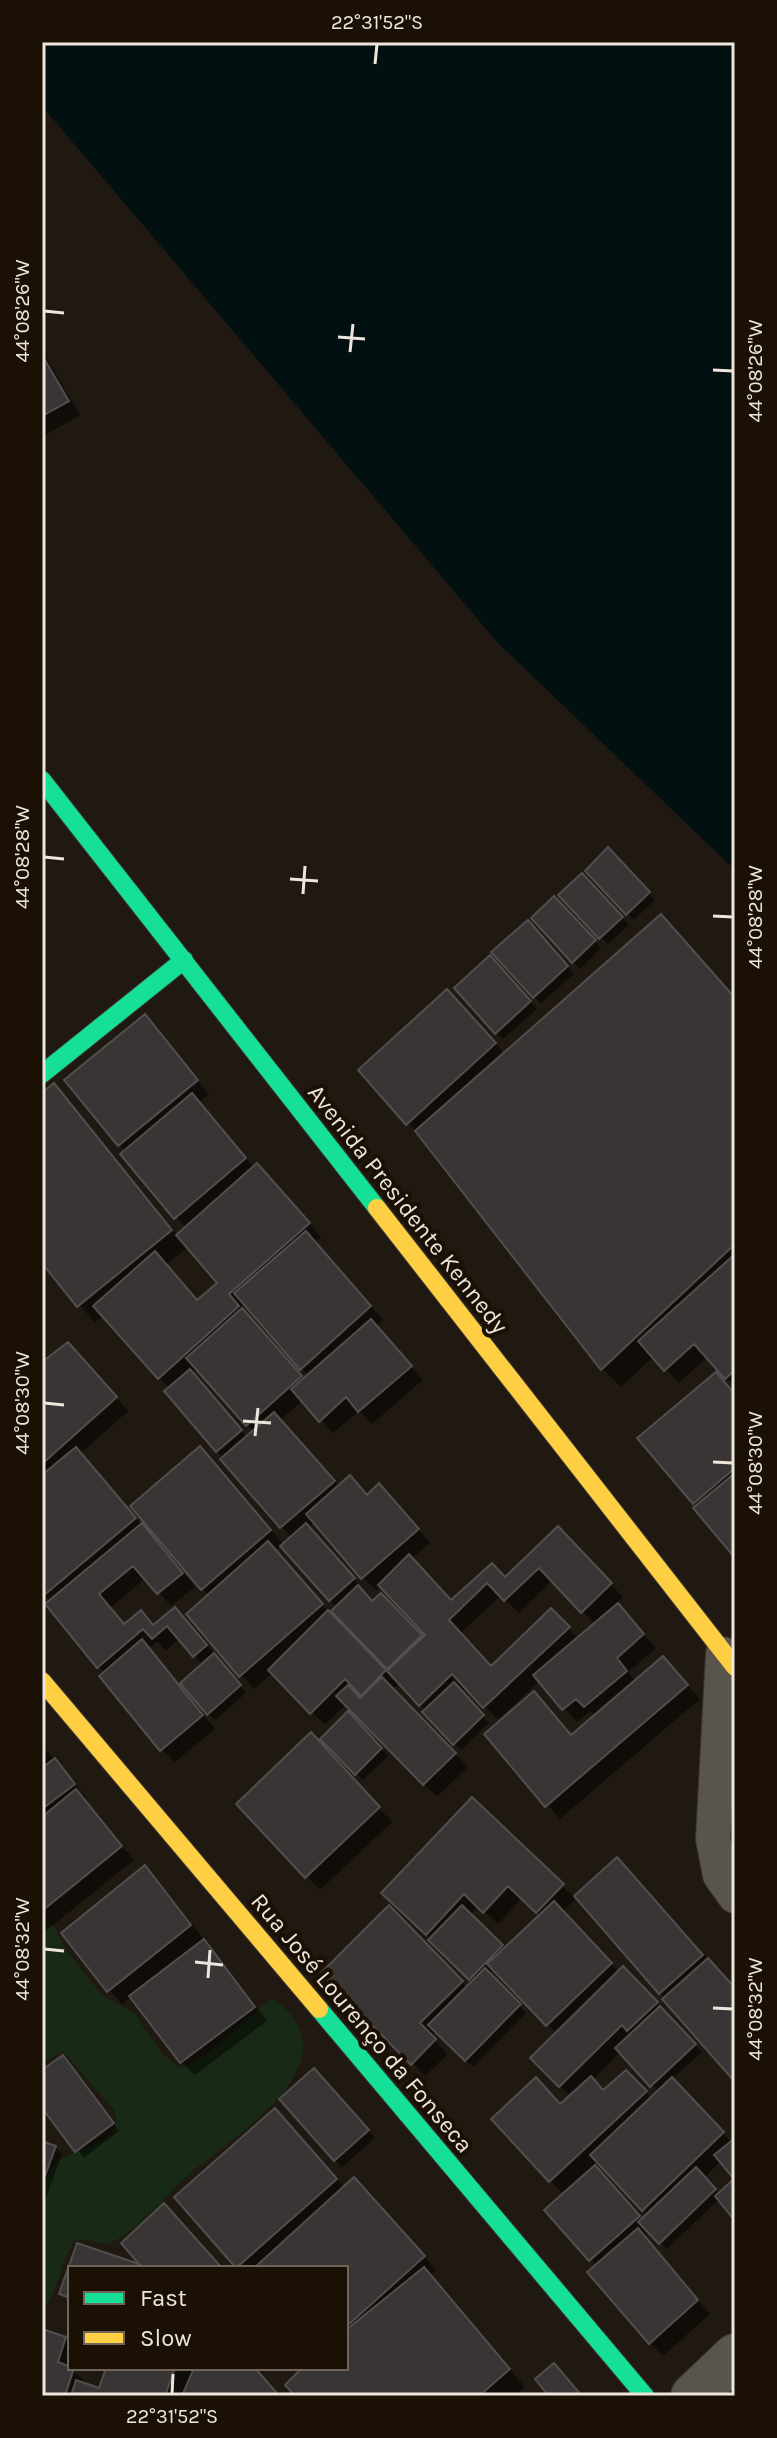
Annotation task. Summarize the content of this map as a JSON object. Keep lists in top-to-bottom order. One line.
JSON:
{"streets":{"street":["Avenida Presidente Kennedy","Rua José Lourenço da Fonseca"]},"legend":["Fast","Slow"],"coordinates":["22°31'52\"S","44°08'26\"W","44°08'28\"W","44°08'30\"W","44°08'32\"W"]}
